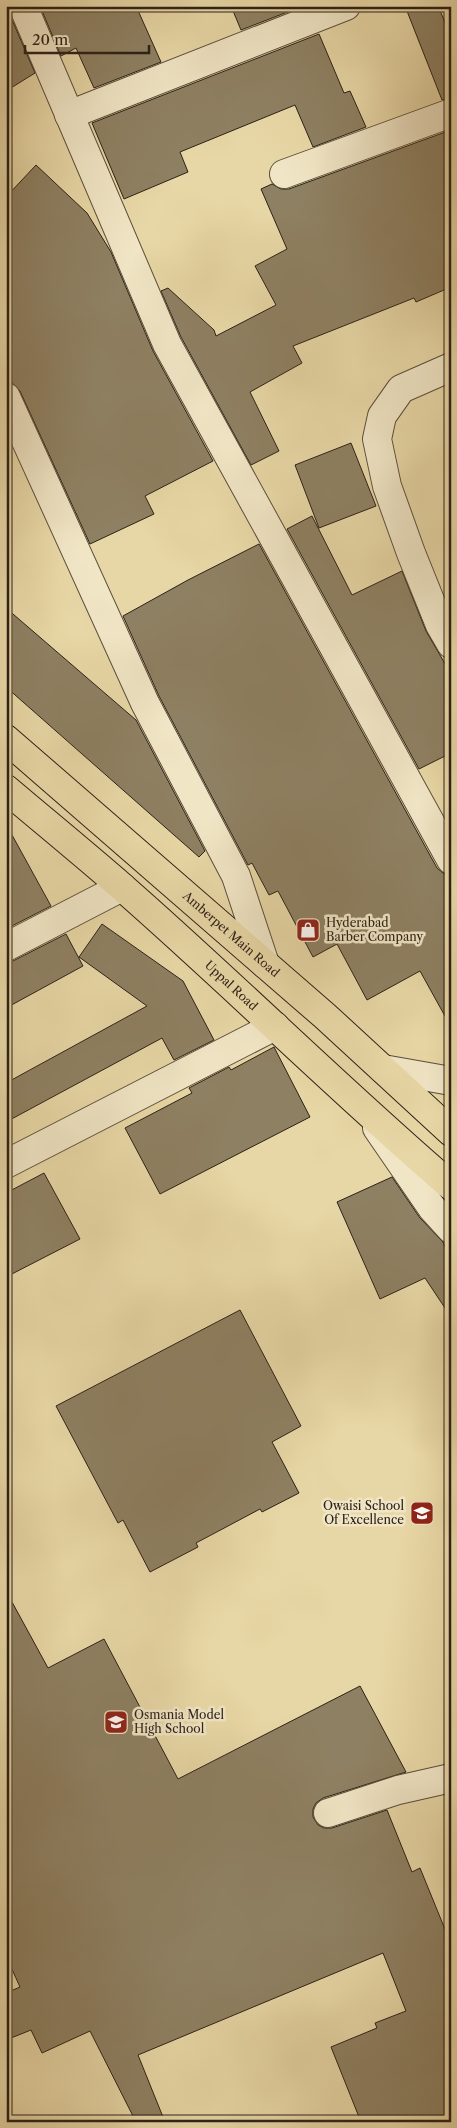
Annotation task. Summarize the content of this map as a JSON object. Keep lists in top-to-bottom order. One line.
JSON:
{"streets":{"highway":["Amberpet Main Road","Uppal Road"]},"places":{"shop":["Hyderabad Barber Company"],"school or university":["Owaisi School Of Excellence","Osmania Model High School"]},"scale_bar":"20 m"}
